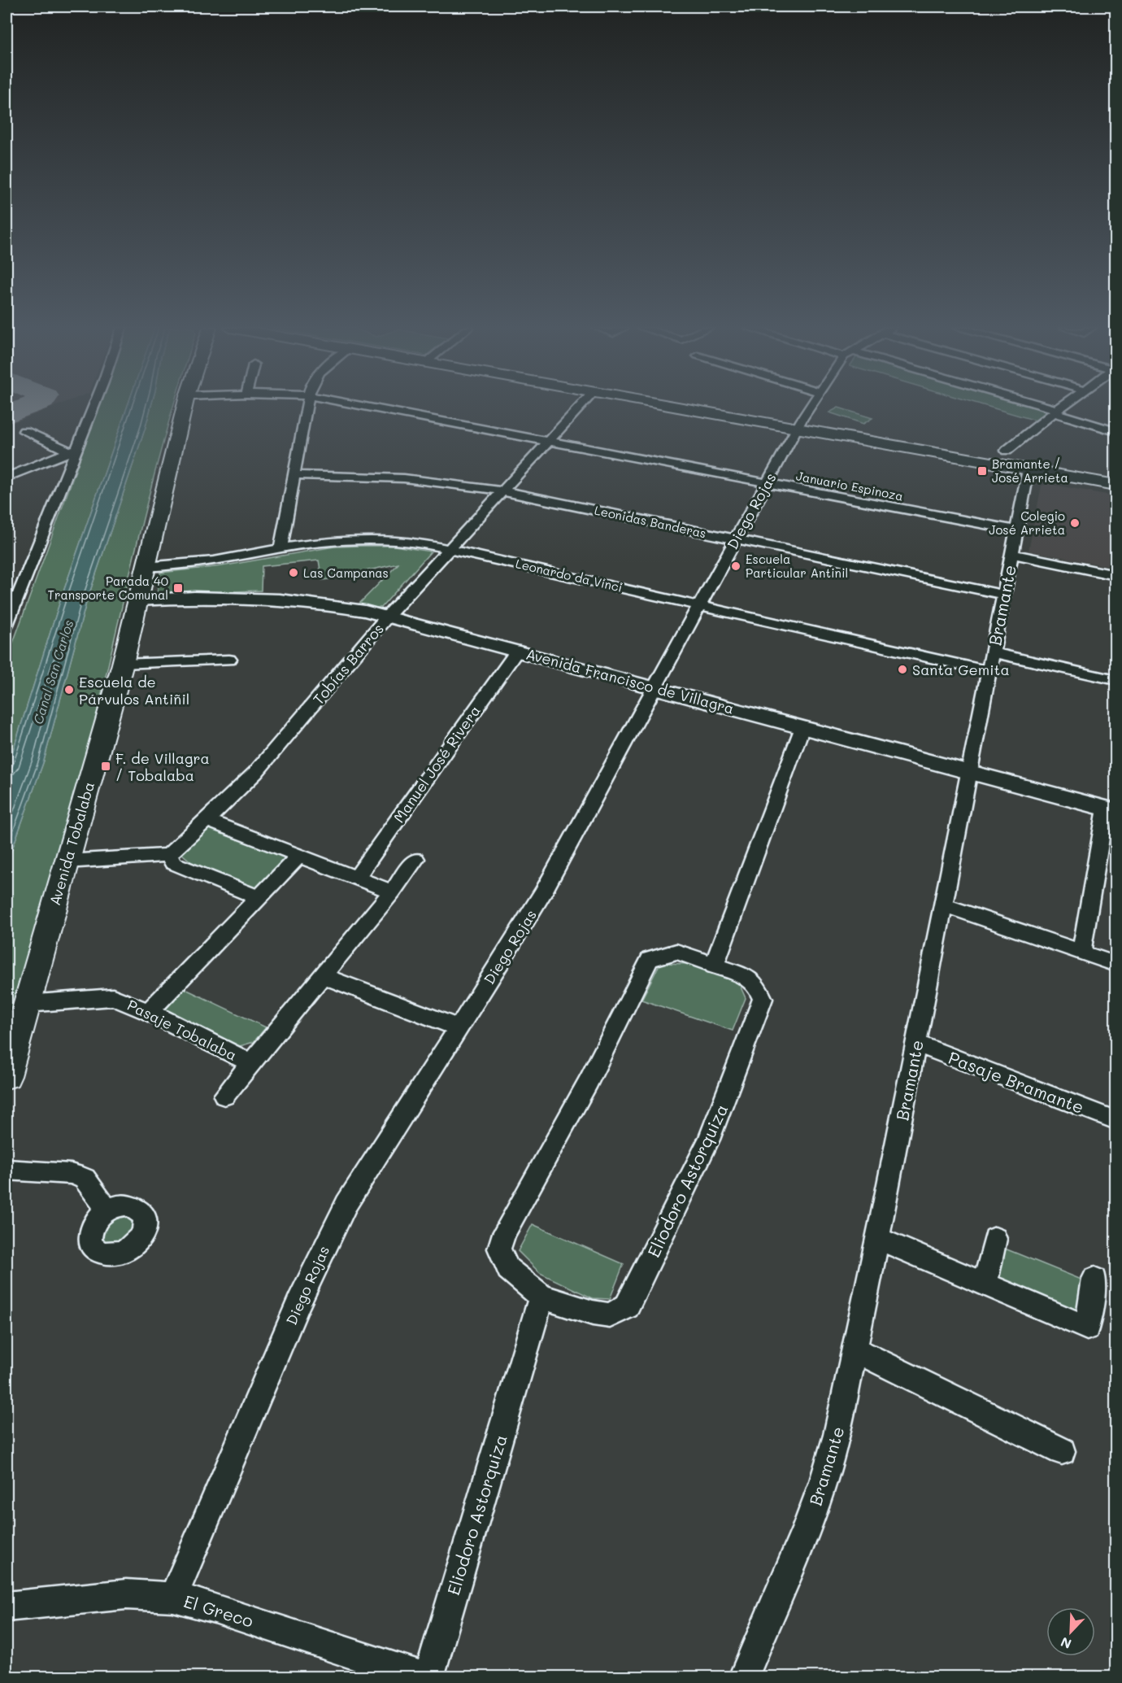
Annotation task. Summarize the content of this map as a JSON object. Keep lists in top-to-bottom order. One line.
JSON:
{"streets":{"main road":["Avenida Tobalaba"],"street":["Januario Espinoza","Diego Rojas","Leonidas Banderas","Leonardo da Vinci","Bramante","Tobías Barros","Avenida Francisco de Villagra","Manuel José Rivera","Pasaje Tobalaba","Pasaje Bramante","Eliodoro Astorquiza","El Greco"]},"crossings":[["Januario Espinoza","Diego Rojas"],["Januario Espinoza","Bramante"],["Januario Espinoza","Tobías Barros"],["Diego Rojas","Leonidas Banderas"],["Diego Rojas","Leonardo da Vinci"],["Diego Rojas","Avenida Francisco de Villagra"],["Diego Rojas","El Greco"],["Leonidas Banderas","Bramante"],["Leonidas Banderas","Tobías Barros"],["Leonardo da Vinci","Bramante"],["Leonardo da Vinci","Tobías Barros"],["Leonardo da Vinci","Avenida Tobalaba"],["Bramante","Avenida Francisco de Villagra"],["Bramante","Pasaje Bramante"],["Tobías Barros","Avenida Francisco de Villagra"],["Avenida Francisco de Villagra","Manuel José Rivera"],["Avenida Francisco de Villagra","Avenida Tobalaba"],["Avenida Tobalaba","Pasaje Tobalaba"]],"water":["Canal San Carlos"],"places":{"transit":["Bramante / José Arrieta","Parada 40 Transporte Comunal","F. de Villagra / Tobalaba"],"other":["Colegio José Arrieta","Escuela Particular Antinil","Las Campanas","Santa Gemita","Escuela de Párvulos Antiñil"]},"north":"bottom left"}
